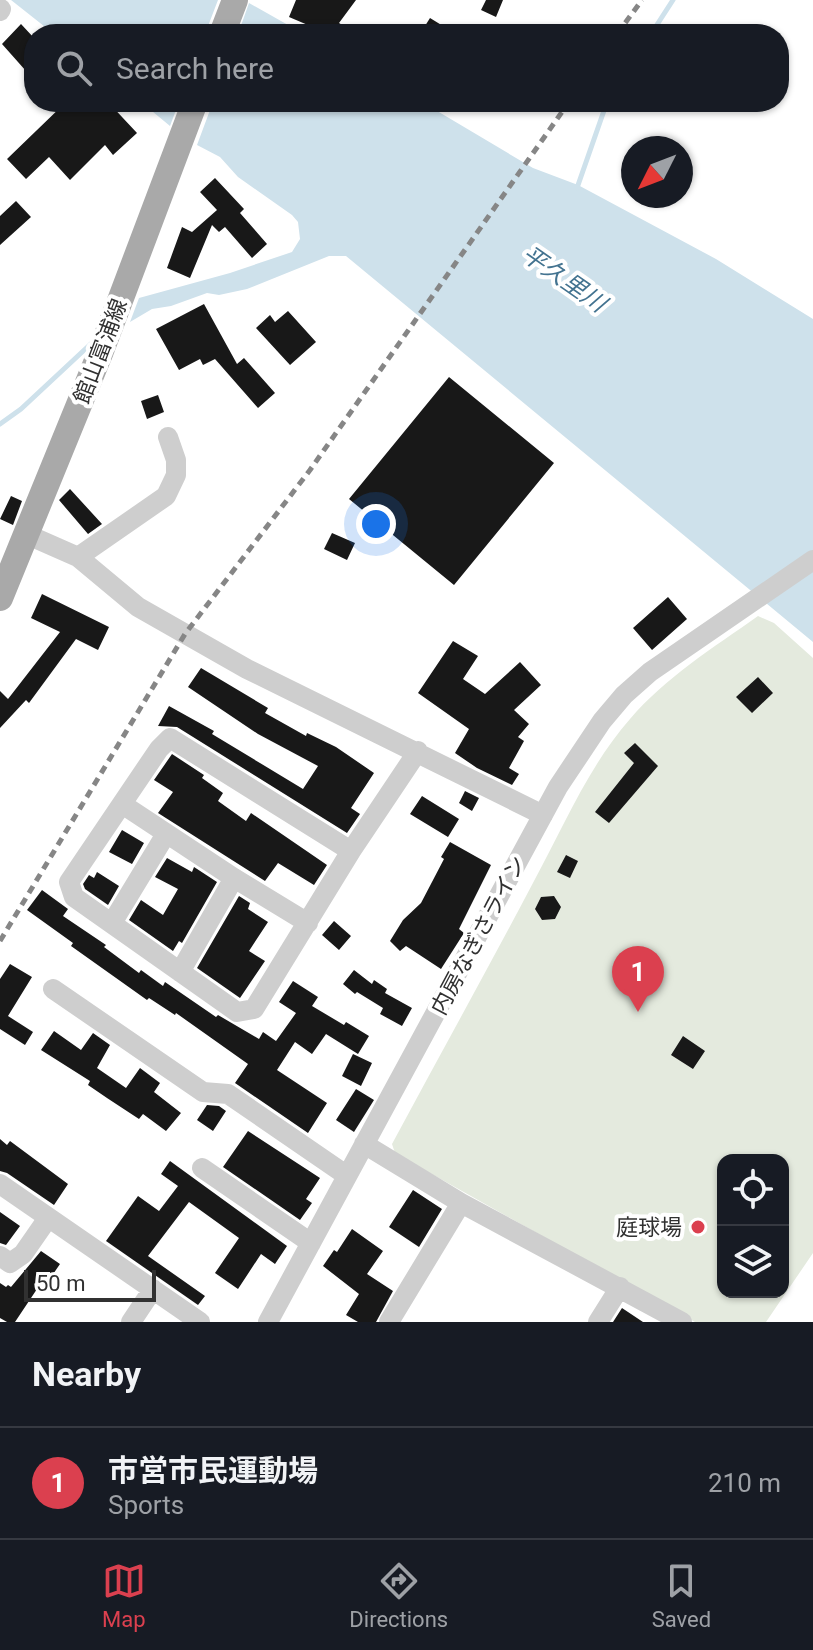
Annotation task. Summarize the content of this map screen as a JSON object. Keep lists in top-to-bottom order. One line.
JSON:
{"streets":{"main road":["館山富浦線"],"street":["内房なぎさライン"]},"water":["平久里川"],"places":["庭球場"],"scale_bar":"50 m","north":"bottom left","page":{"search":"Search here","pins":"1","scale":"50 m","heading":"Nearby","list":[{"mark":"1","name":"市営市民運動場","note":"Sports","value":"210 m"}],"nav":["Map","Directions","Saved"]}}
